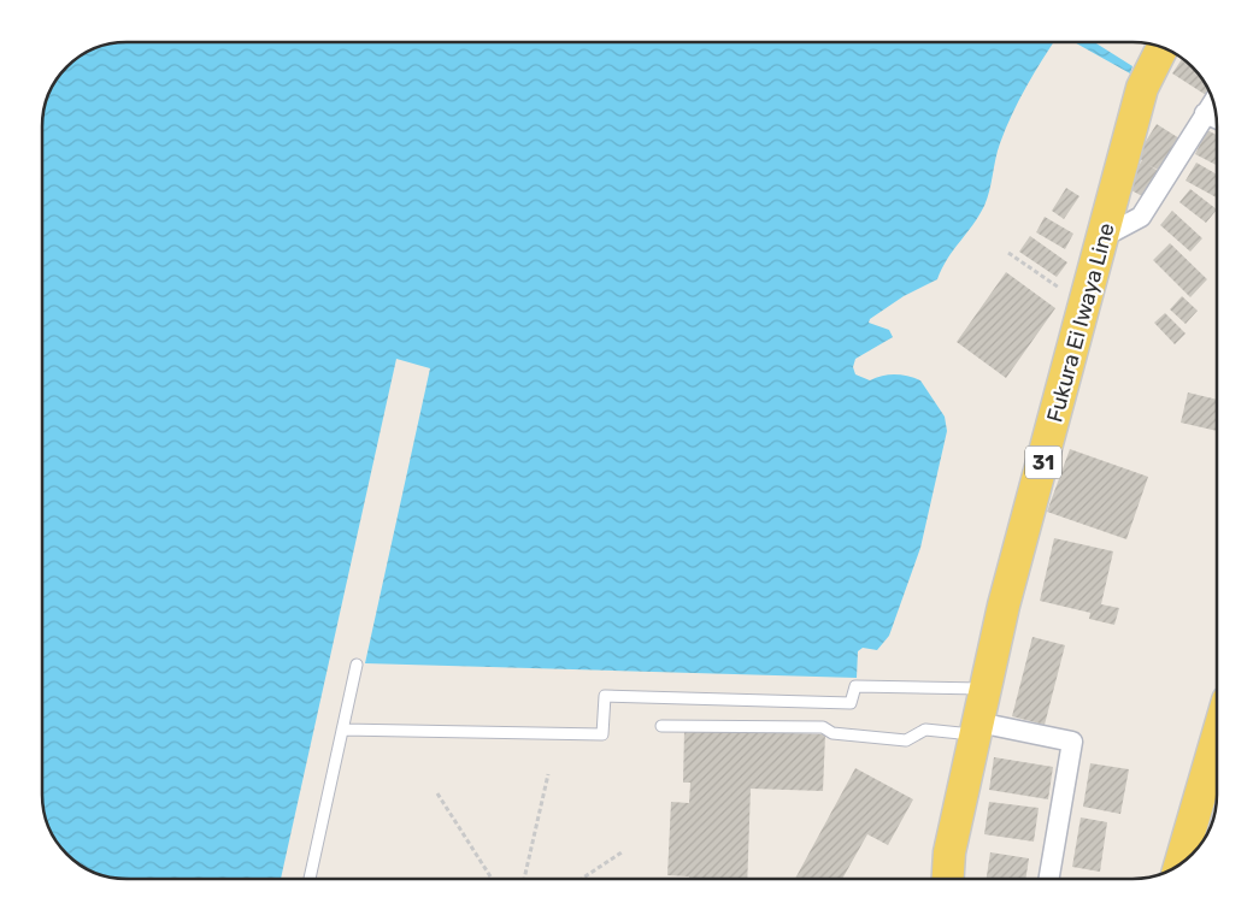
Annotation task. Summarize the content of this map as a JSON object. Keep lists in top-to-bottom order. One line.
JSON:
{"streets":{"main road":["Fukura Ei Iwaya Line","31"]}}
